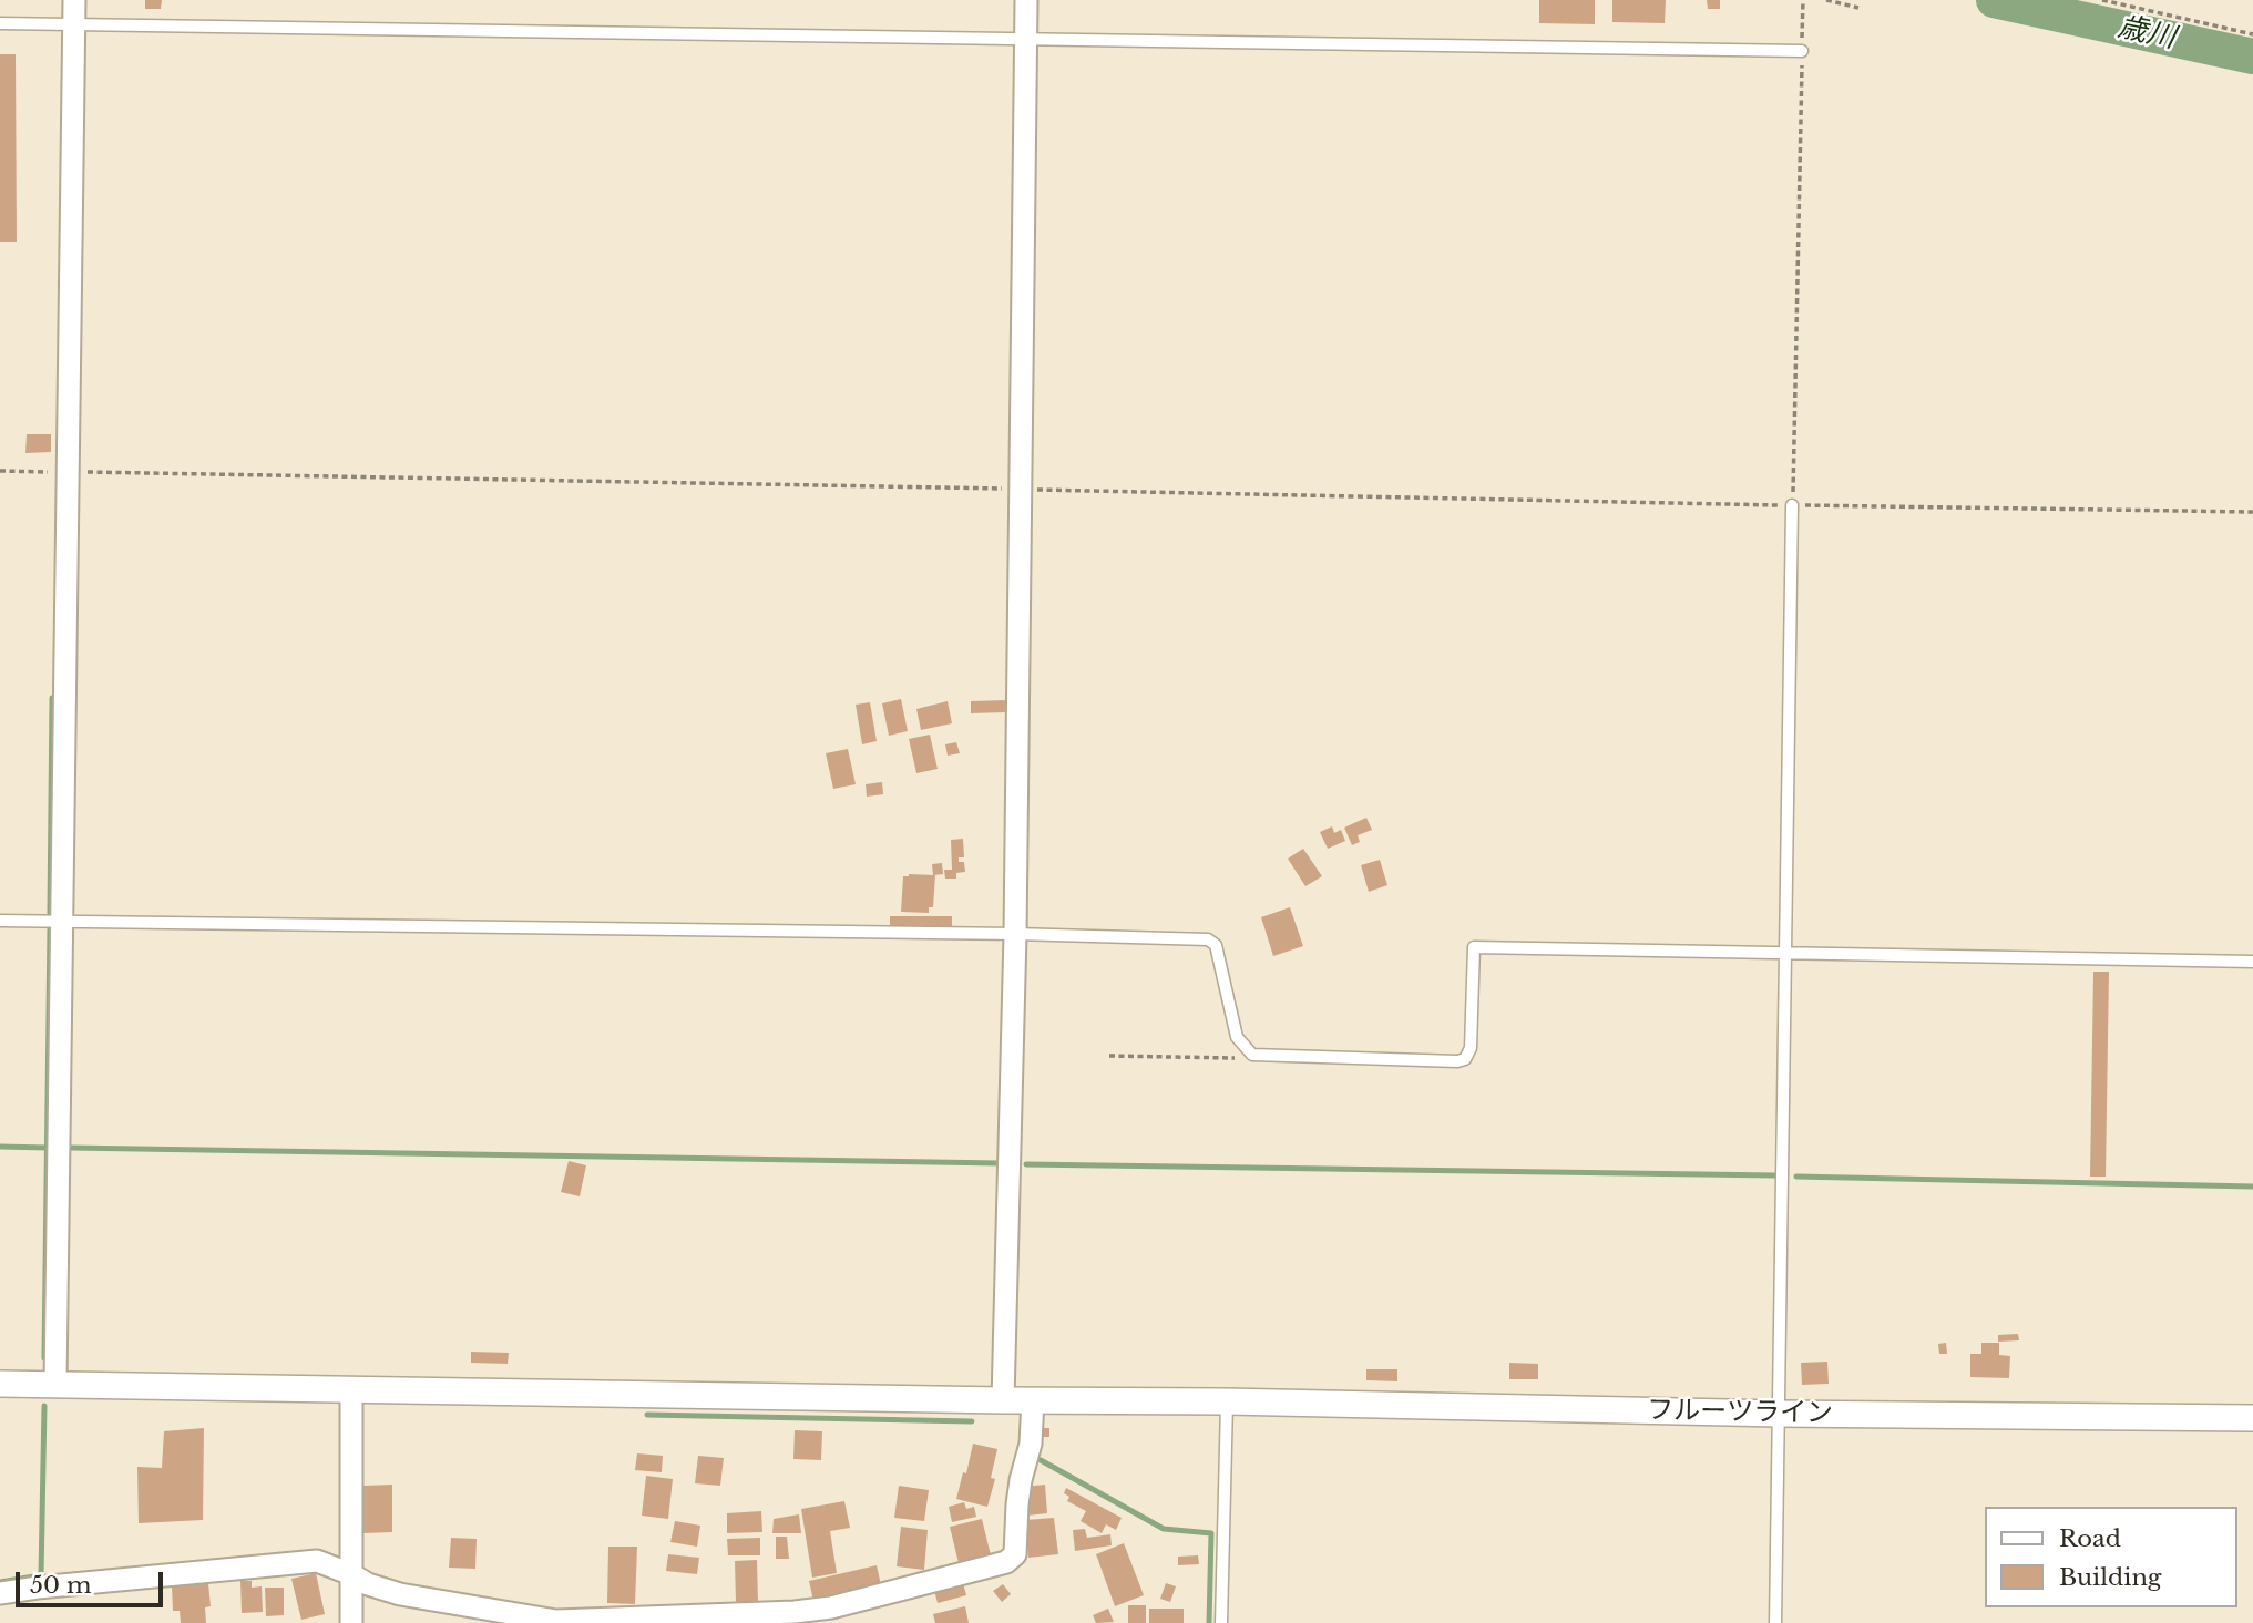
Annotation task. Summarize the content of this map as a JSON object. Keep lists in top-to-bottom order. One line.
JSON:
{"streets":{"street":["フルーツライン"]},"water":["歳川"],"legend":["Road","Building"],"scale_bar":"50 m"}
